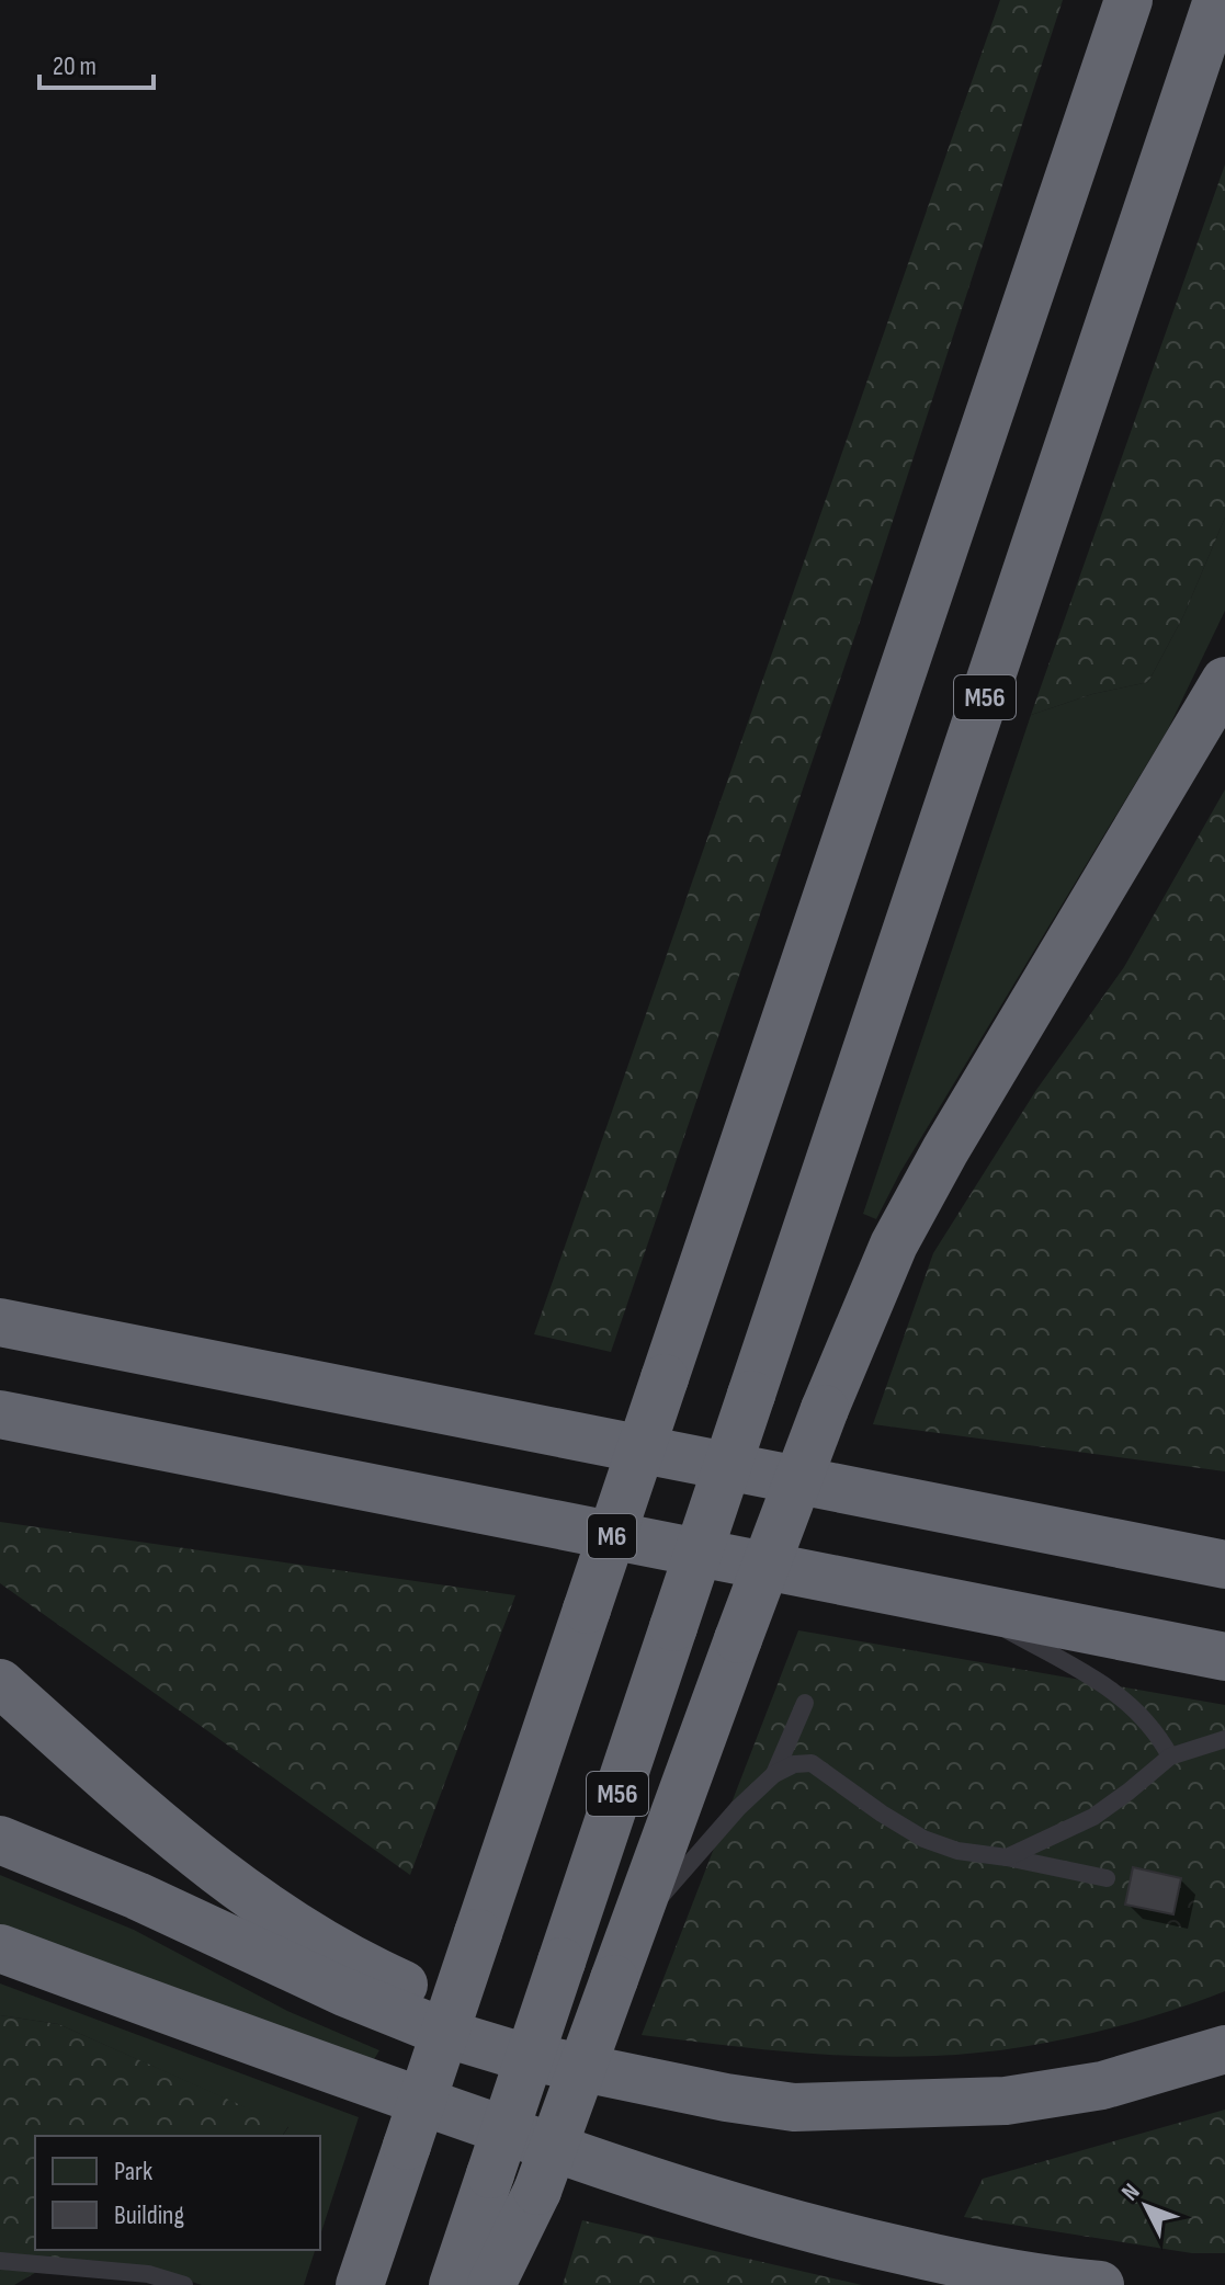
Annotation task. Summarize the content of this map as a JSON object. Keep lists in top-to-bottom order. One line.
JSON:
{"streets":{"highway":["M56","M6"]},"legend":["Park","Building"],"scale_bar":"20 m","north":"top left"}
